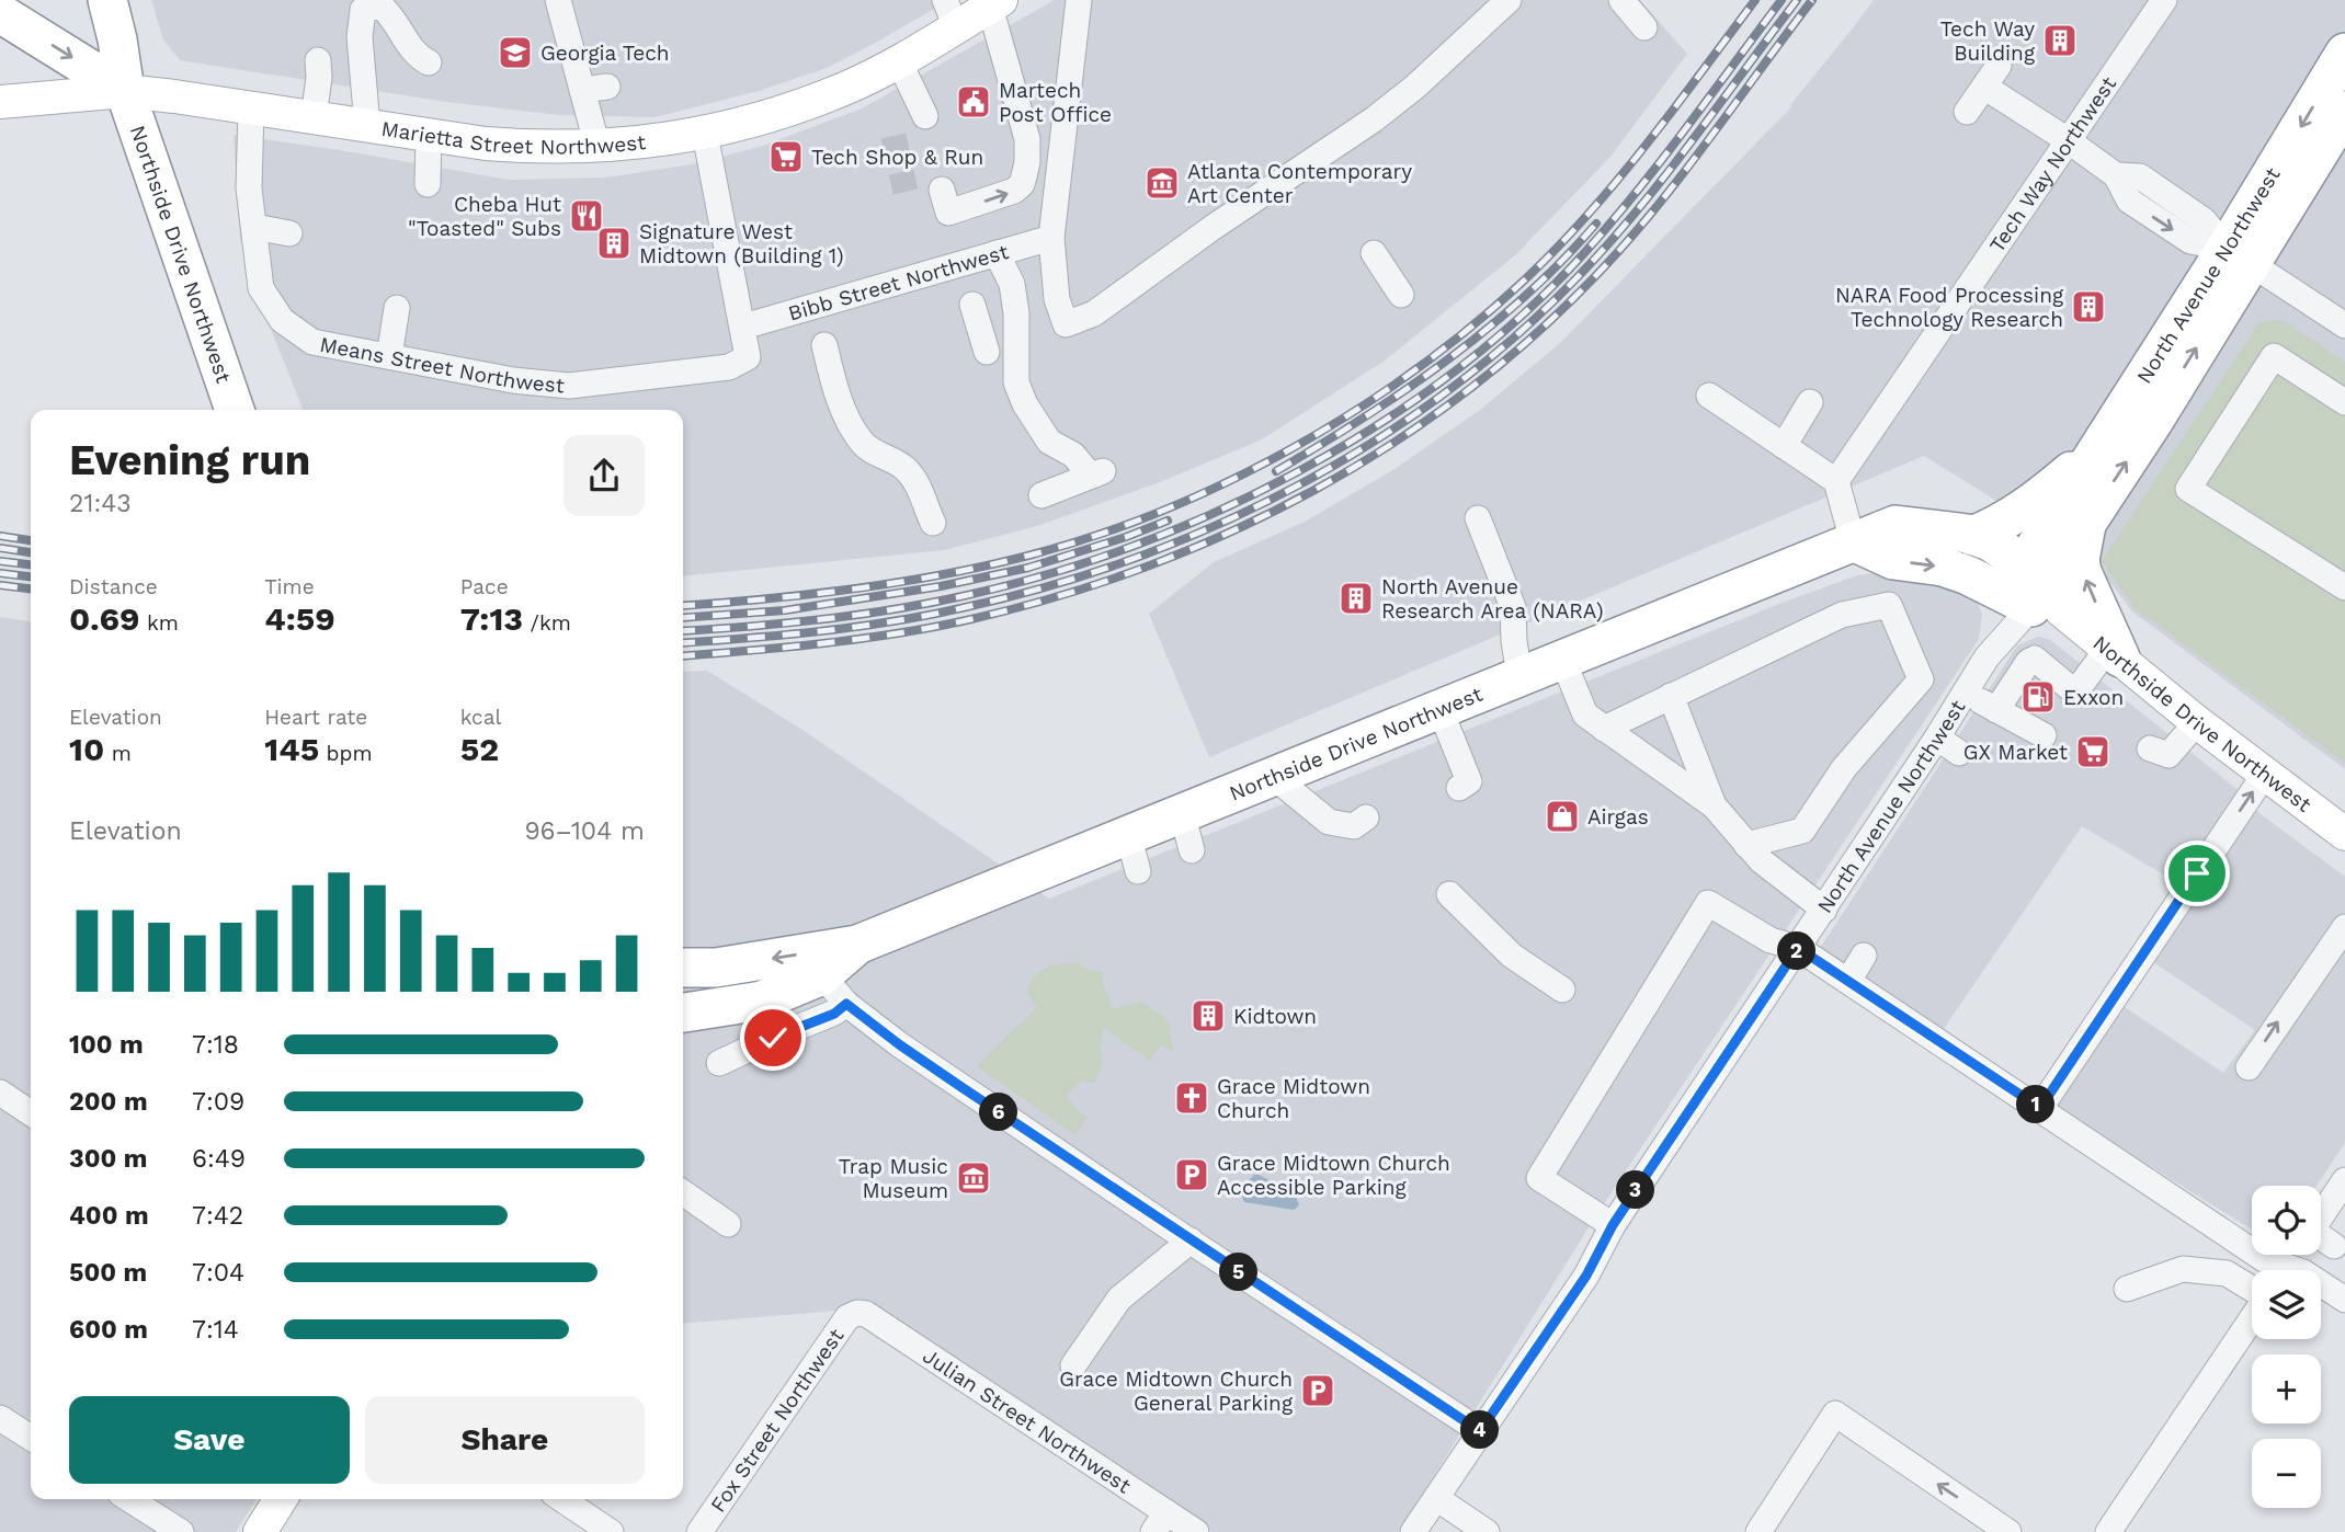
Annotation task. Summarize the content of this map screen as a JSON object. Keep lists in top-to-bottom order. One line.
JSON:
{"streets":{"highway":["Northside Drive Northwest","North Avenue Northwest"],"main road":["Marietta Street Northwest"],"street":["Tech Way Northwest","Bibb Street Northwest","Means Street Northwest","Fox Street Northwest","Julian Street Northwest"]},"crossings":[["Marietta Street Northwest","Northside Drive Northwest"],["Marietta Street Northwest","Means Street Northwest"],["Northside Drive Northwest","North Avenue Northwest"],["Bibb Street Northwest","Means Street Northwest"],["Fox Street Northwest","Julian Street Northwest"]],"places":{"building":["Tech Way Building","Signature West Midtown (Building 1)","NARA Food Processing Technology Research","North Avenue Research Area (NARA)","Kidtown"],"school or university":["Georgia Tech"],"public building":["Martech Post Office"],"supermarket":["Tech Shop & Run","GX Market"],"museum":["Atlanta Contemporary Art Center","Trap Music Museum"],"restaurant":["Cheba Hut \"Toasted\" Subs"],"fuel station":["Exxon"],"shop":["Airgas"],"church":["Grace Midtown Church"],"parking":["Grace Midtown Church Accessible Parking","Grace Midtown Church General Parking"]},"page":{"heading":["Evening run","21:43"],"stats":[["Distance","0.69 km"],["Time","4:59"],["Pace","7:13 /km"],["Elevation","10 m"],["Heart rate","145 bpm"],["kcal","52"]],"chart":["Elevation","96–104 m"],"pins":["2","1","6","3","5","4"],"list":[{"name":"100 m","note":"7:18"},{"name":"200 m","note":"7:09"},{"name":"300 m","note":"6:49"},{"name":"400 m","note":"7:42"},{"name":"500 m","note":"7:04"},{"name":"600 m","note":"7:14"}],"map_buttons":["+","−"],"buttons":["Save","Share"]}}
